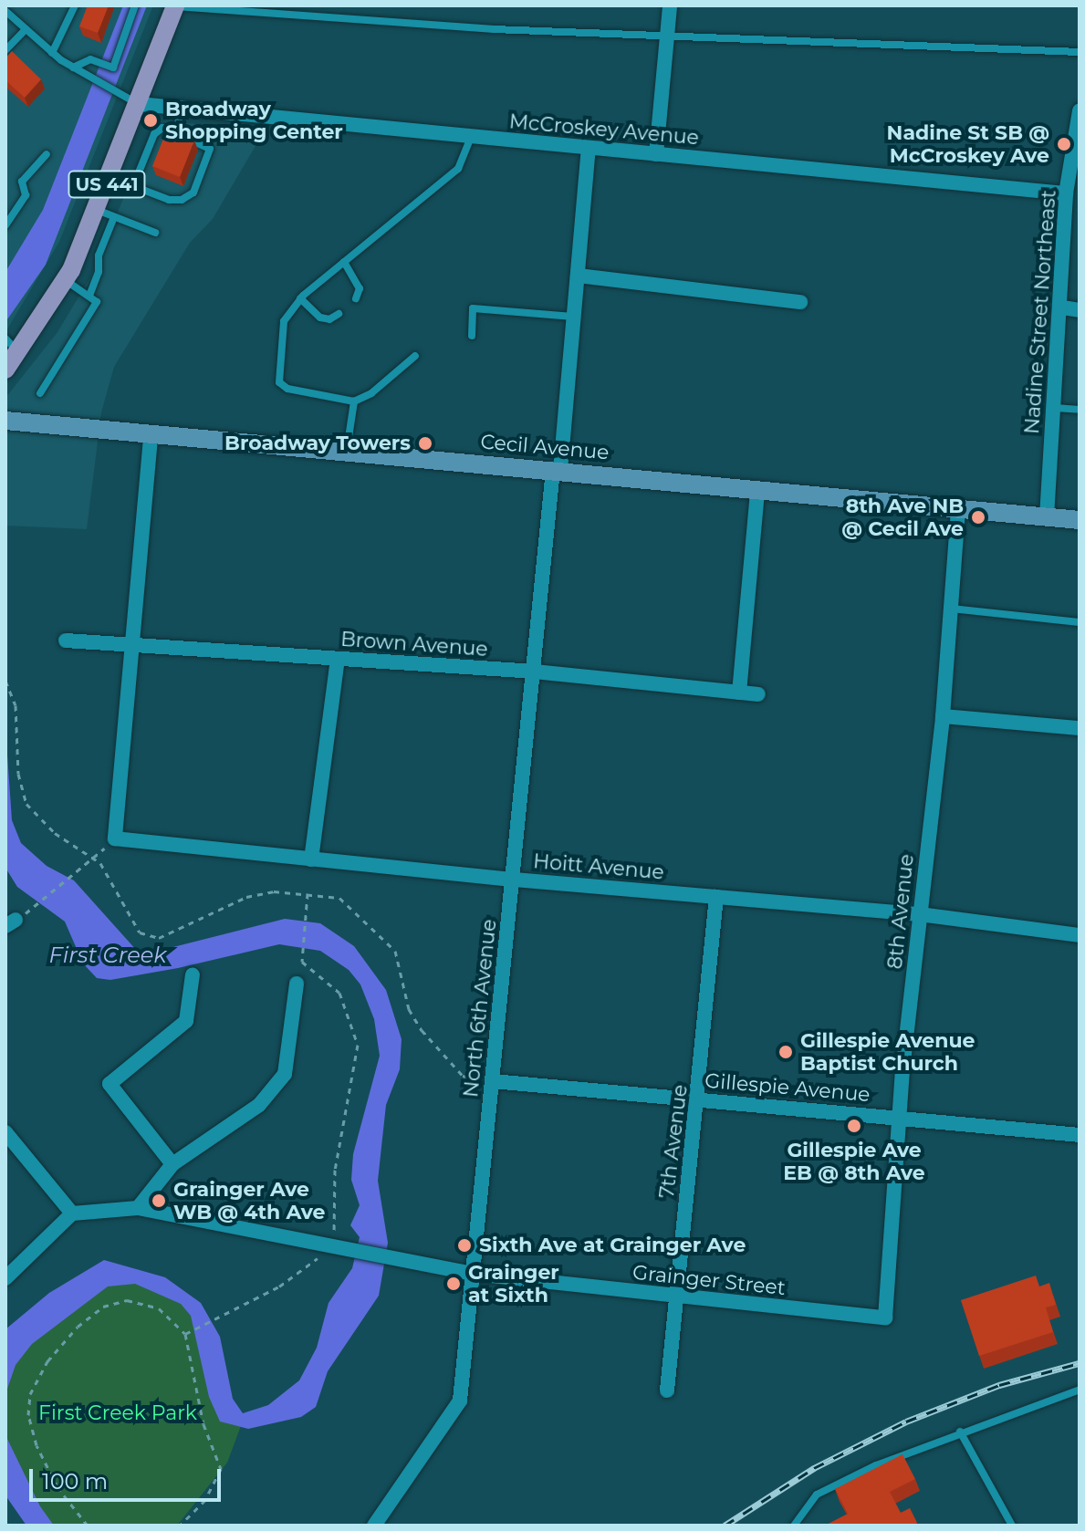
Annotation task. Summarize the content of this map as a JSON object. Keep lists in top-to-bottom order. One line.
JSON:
{"streets":{"main road":["US 441"],"street":["McCroskey Avenue","Nadine Street Northeast","Cecil Avenue","Brown Avenue","Hoitt Avenue","8th Avenue","North 6th Avenue","Gillespie Avenue","7th Avenue","Grainger Street"]},"crossings":[["McCroskey Avenue","US 441"],["McCroskey Avenue","Nadine Street Northeast"],["McCroskey Avenue","North 6th Avenue"],["Nadine Street Northeast","Cecil Avenue"],["Cecil Avenue","8th Avenue"],["Cecil Avenue","North 6th Avenue"],["Brown Avenue","North 6th Avenue"],["Hoitt Avenue","8th Avenue"],["Hoitt Avenue","North 6th Avenue"],["Hoitt Avenue","7th Avenue"],["8th Avenue","Gillespie Avenue"],["8th Avenue","Grainger Street"],["North 6th Avenue","Gillespie Avenue"],["North 6th Avenue","Grainger Street"],["Gillespie Avenue","7th Avenue"],["7th Avenue","Grainger Street"]],"water":["First Creek"],"parks":["First Creek Park"],"places":["Broadway Shopping Center","Nadine St SB @ McCroskey Ave","Broadway Towers","8th Ave NB @ Cecil Ave","Gillespie Avenue Baptist Church","Gillespie Ave EB @ 8th Ave","Grainger Ave WB @ 4th Ave","Sixth Ave at Grainger Ave","Grainger at Sixth"],"scale_bar":"100 m"}
